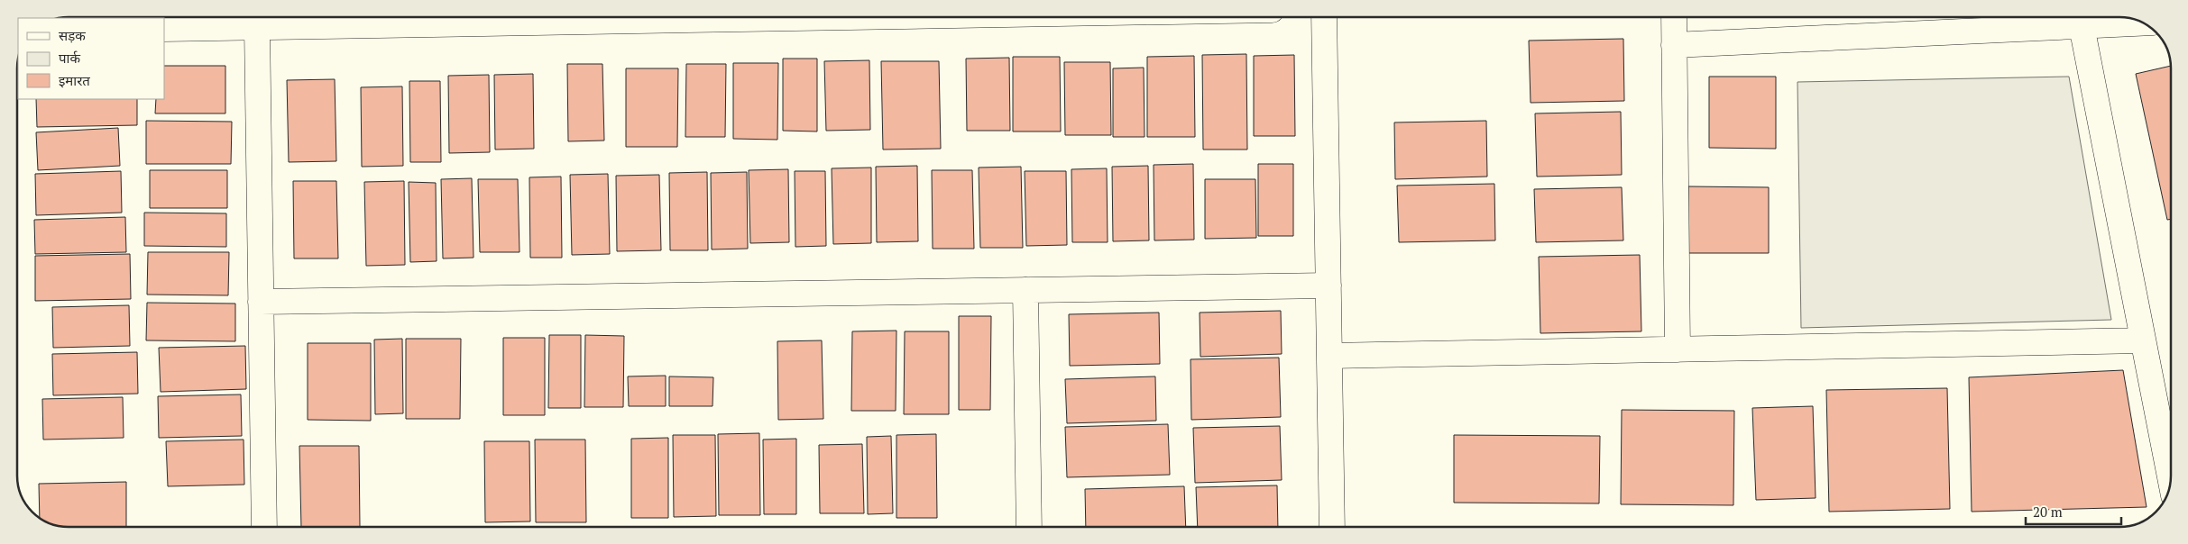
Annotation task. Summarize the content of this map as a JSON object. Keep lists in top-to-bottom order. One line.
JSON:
{"legend":["सड़क","पार्क","इमारत"],"scale_bar":"20 m"}
